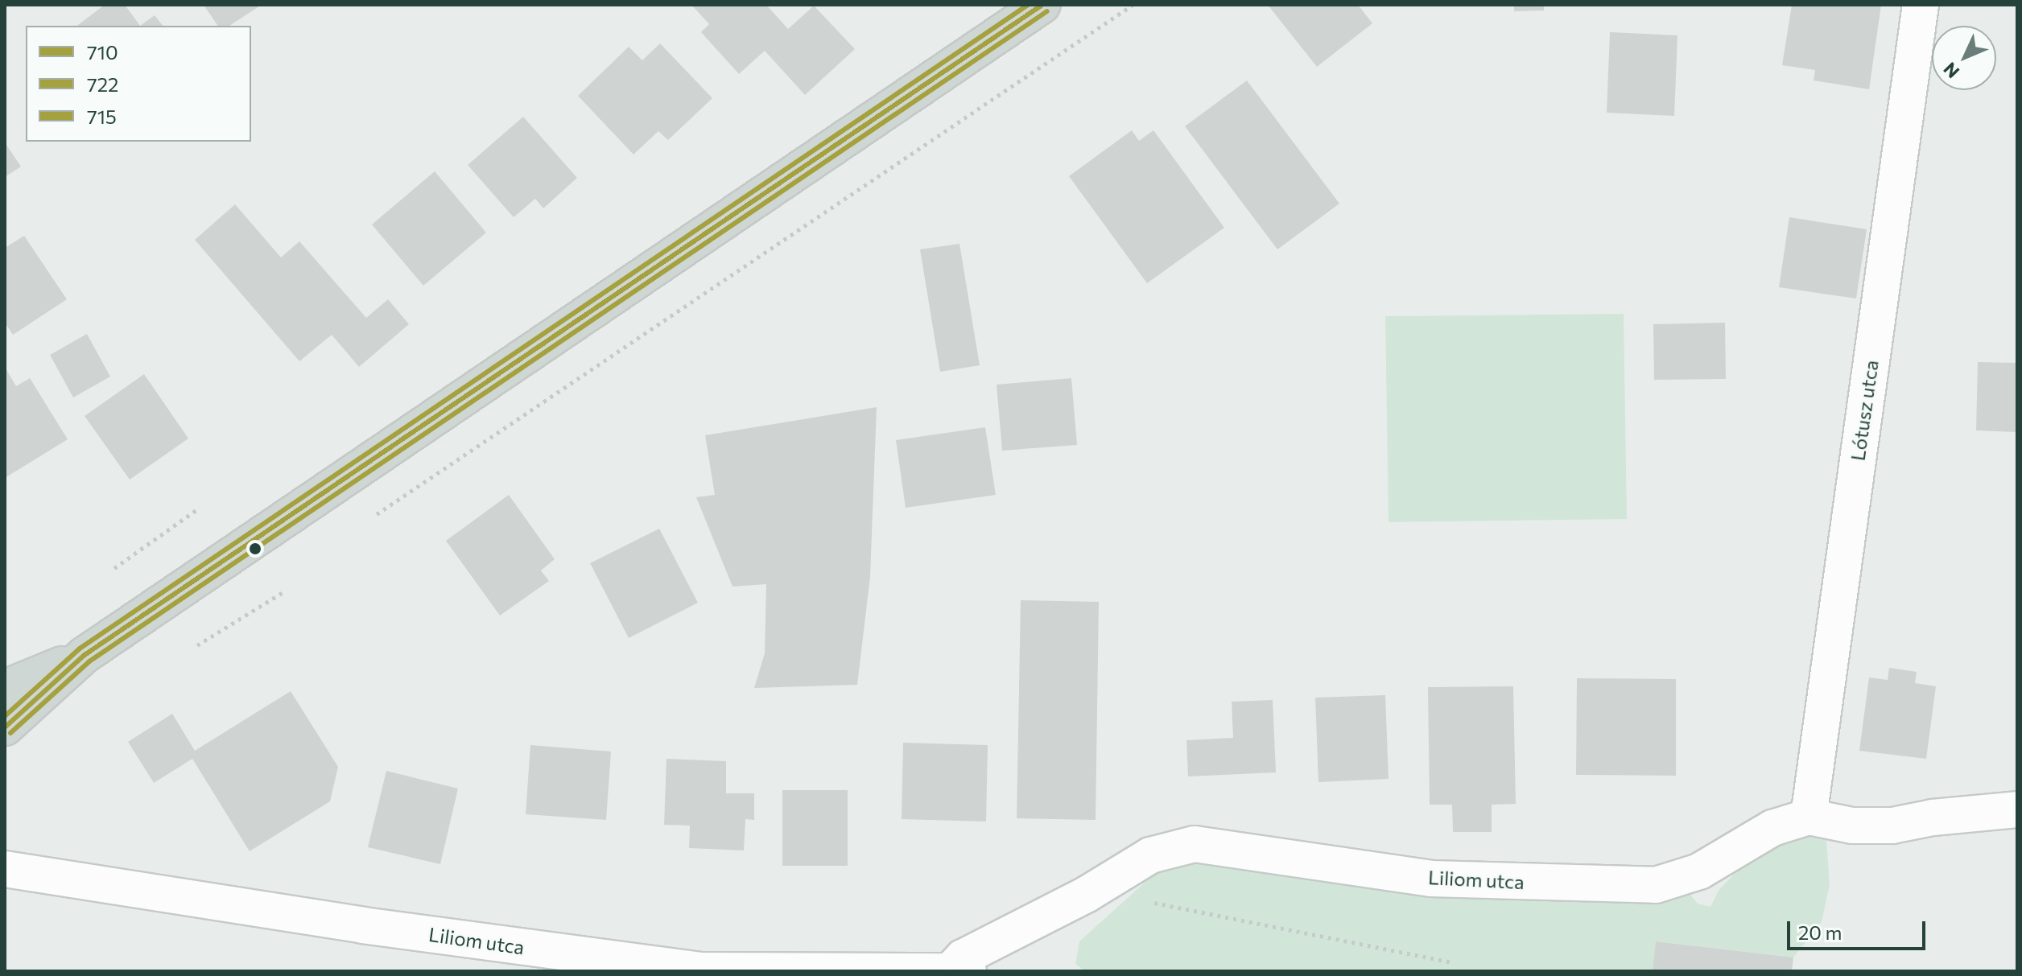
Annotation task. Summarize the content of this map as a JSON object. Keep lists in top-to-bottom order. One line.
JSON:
{"streets":{"street":["Lótusz utca","Liliom utca"]},"crossings":[["Lótusz utca","Liliom utca"]],"lines":["transit line 710","transit line 715","transit line 722"],"legend":["710","722","715"],"scale_bar":"20 m","north":"bottom left"}
